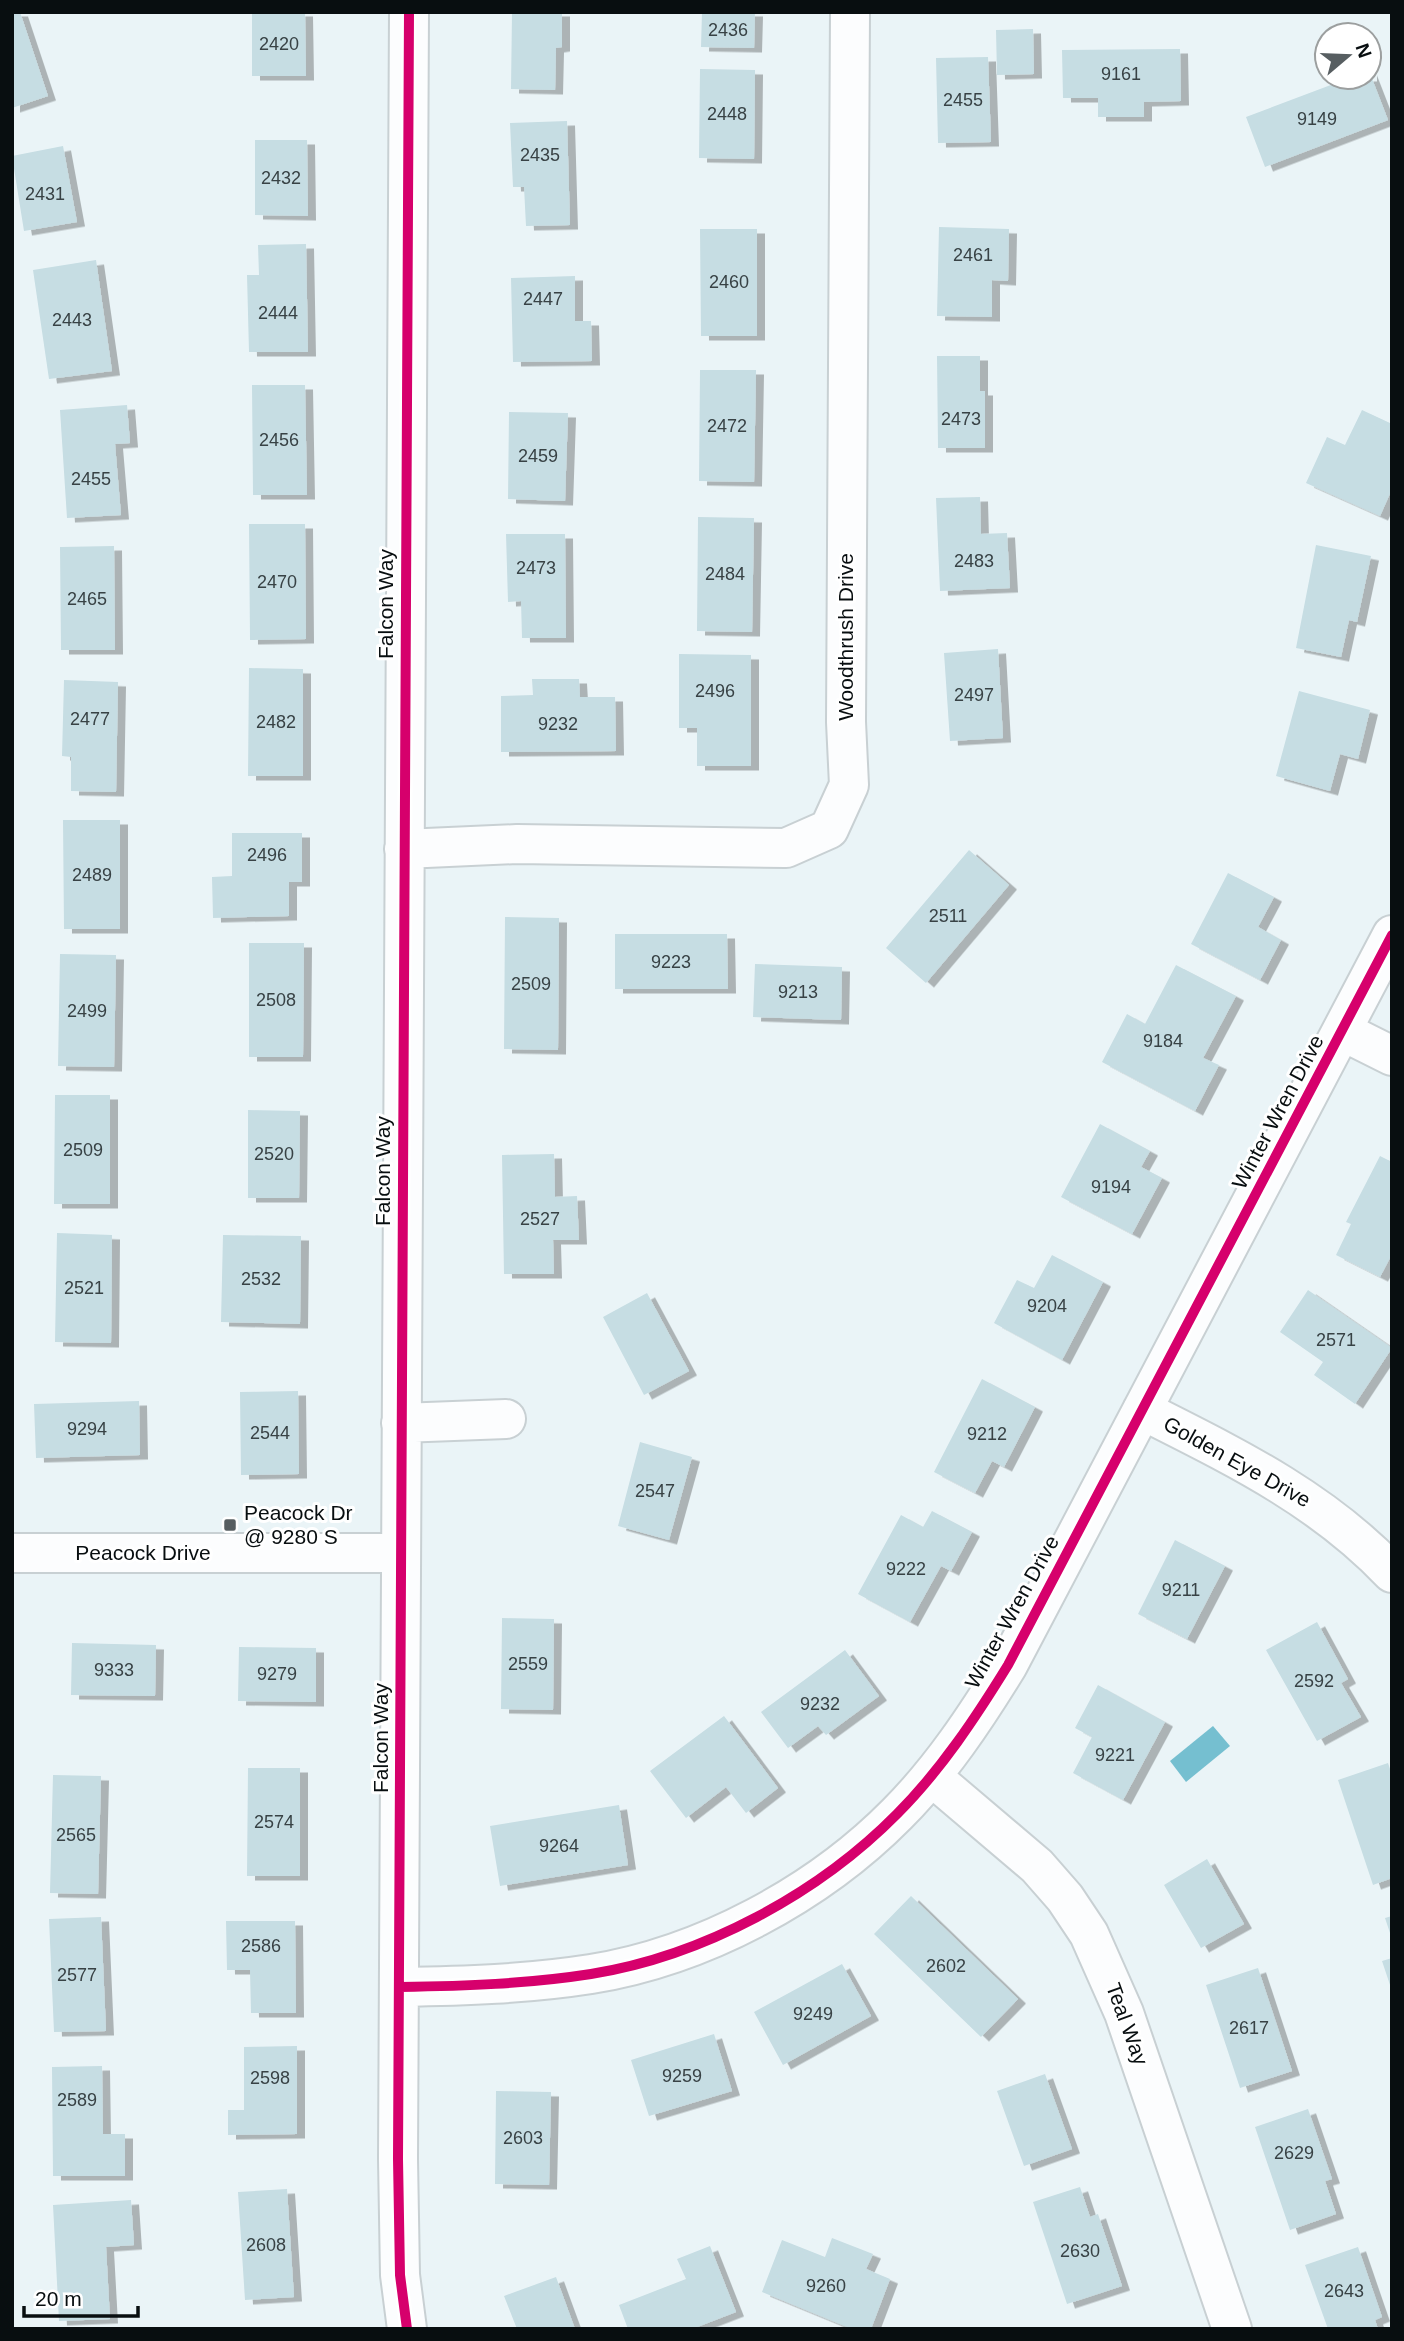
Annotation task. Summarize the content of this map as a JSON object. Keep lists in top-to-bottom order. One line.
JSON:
{"streets":{"street":["Falcon Way","Woodthrush Drive","Winter Wren Drive","Golden Eye Drive","Peacock Drive","Teal Way"]},"crossings":[["Falcon Way","Woodthrush Drive"],["Falcon Way","Winter Wren Drive"],["Falcon Way","Peacock Drive"],["Winter Wren Drive","Golden Eye Drive"],["Winter Wren Drive","Teal Way"]],"places":{"transit":["Peacock Dr @ 9280 S"]},"house_numbers":["2436","2420","9161","2455","2448","9149","2435","2432","2431","2461","2460","2447","2444","2443","2473","2472","2456","2459","2455","2483","2473","2484","2470","2465","2496","2497","2477","2482","9232","2496","2489","2511","9223","2509","9213","2508","2499","9184","2509","2520","9194","2527","2532","2521","9204","2571","9294","2544","9212","2547","9222","9211","2559","9333","9279","2592","9232","9221","2574","2565","9264","2586","2602","2577","9249","2617","9259","2598","2589","2603","2629","2608","2630","9260","2643"],"scale_bar":"20 m","north":"right"}
